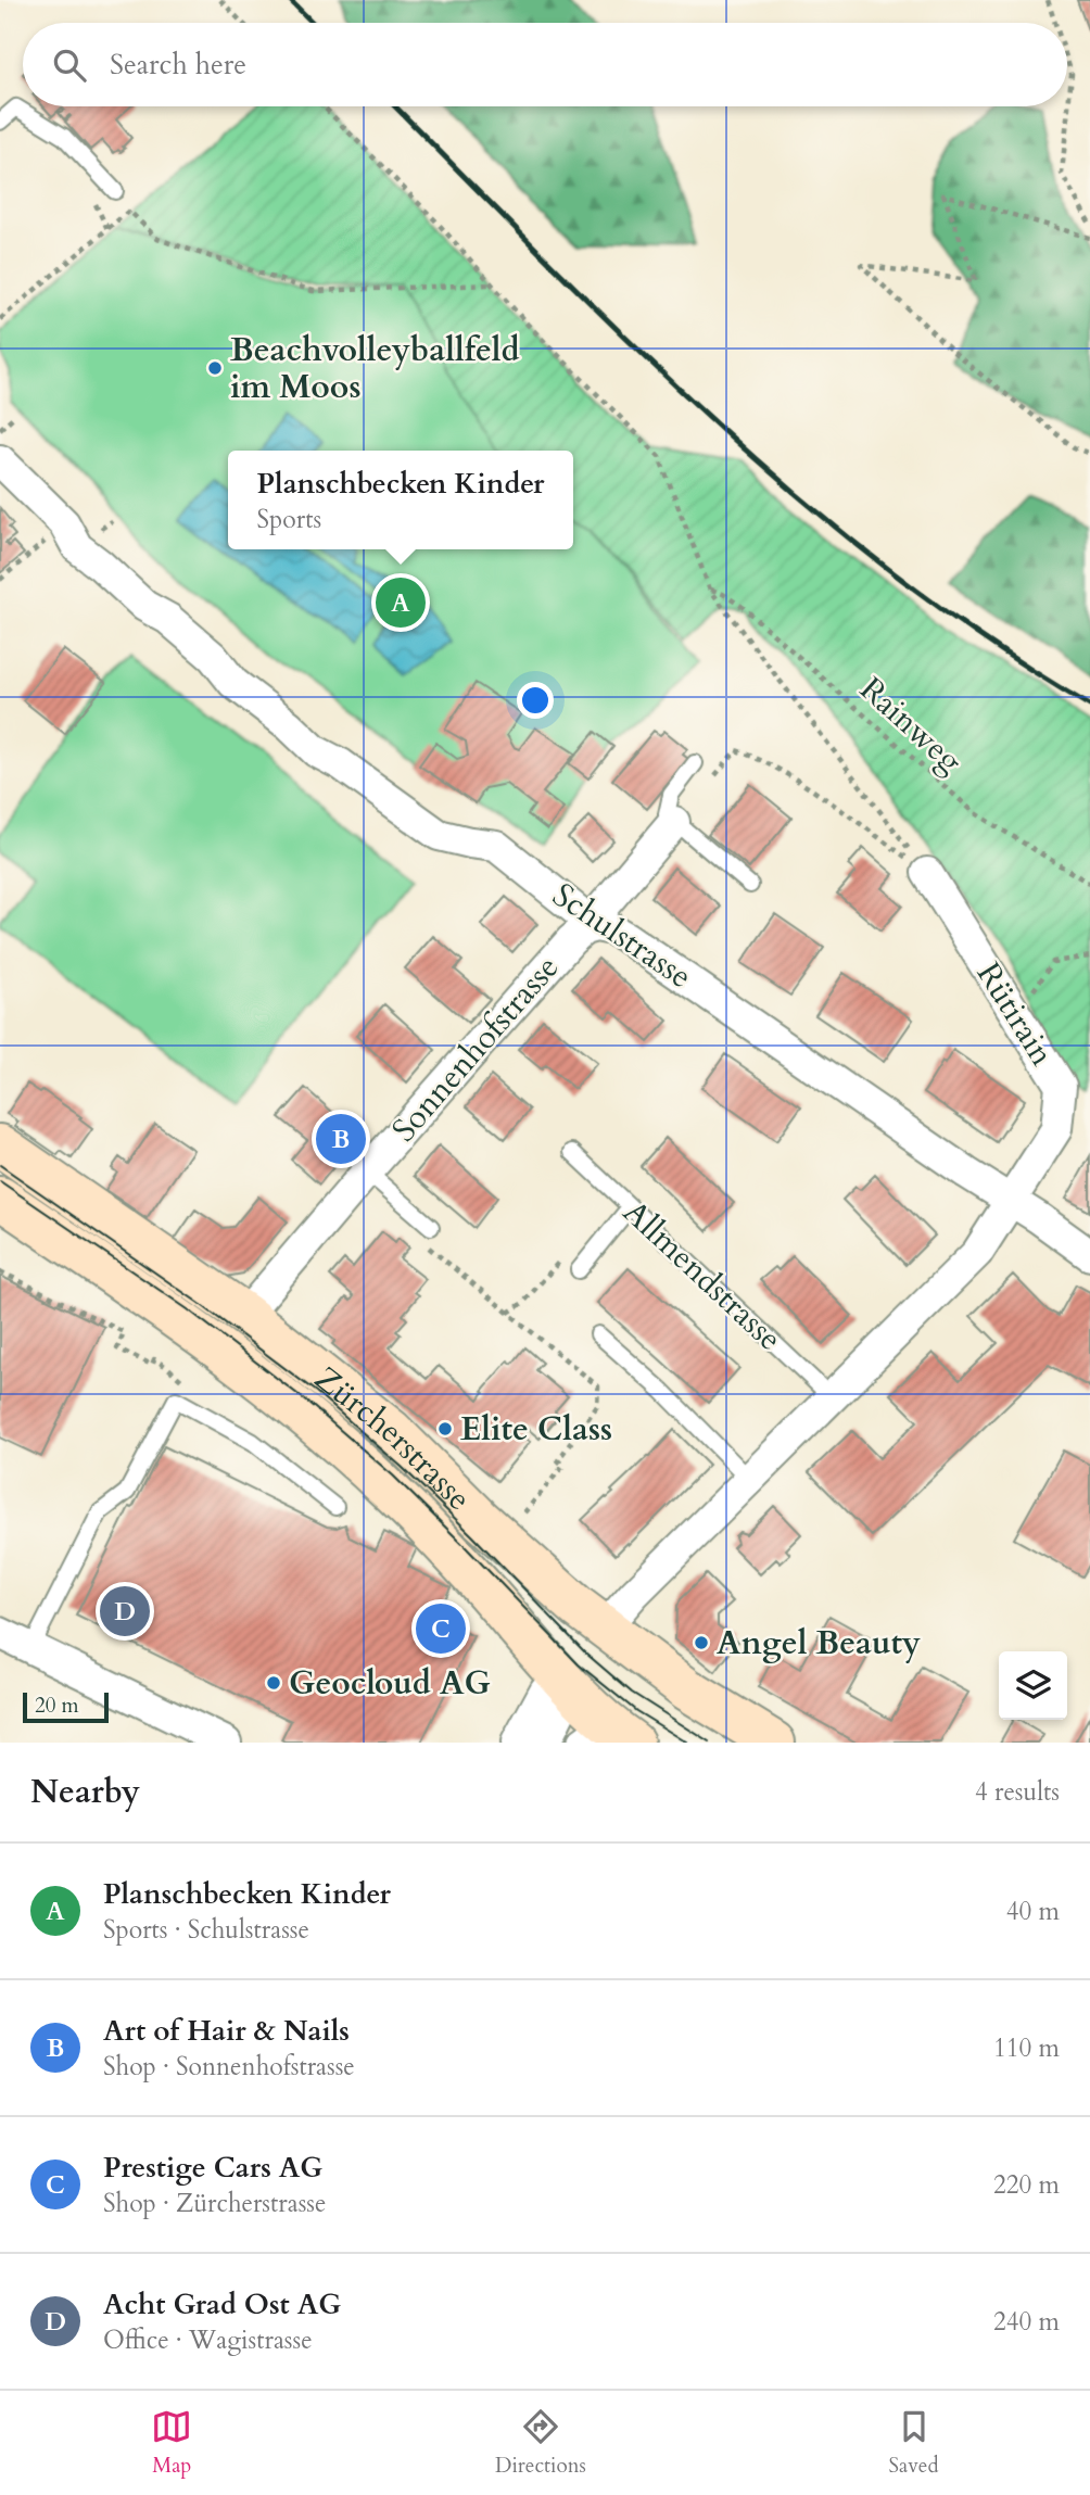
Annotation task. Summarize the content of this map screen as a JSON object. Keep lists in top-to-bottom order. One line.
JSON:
{"streets":{"main road":["Zürcherstrasse"],"street":["Schulstrasse","Rütirain","Sonnenhofstrasse"],"lane":["Allmendstrasse"],"path":["Rainweg"]},"crossings":[["Schulstrasse","Rütirain"],["Schulstrasse","Sonnenhofstrasse"],["Sonnenhofstrasse","Zürcherstrasse"]],"places":["Beachvolleyballfeld im Moos","Elite Class","Angel Beauty","Geocloud AG"],"scale_bar":"20 m","page":{"search":"Search here","popup":["Planschbecken Kinder","Sports"],"pins":["A","B","D","C"],"scale":"20 m","heading":["Nearby","4 results"],"list":[{"mark":"A","name":"Planschbecken Kinder","note":"Sports · Schulstrasse","value":"40 m"},{"mark":"B","name":"Art of Hair & Nails","note":"Shop · Sonnenhofstrasse","value":"110 m"},{"mark":"C","name":"Prestige Cars AG","note":"Shop · Zürcherstrasse","value":"220 m"},{"mark":"D","name":"Acht Grad Ost AG","note":"Office · Wagistrasse","value":"240 m"}],"nav":["Map","Directions","Saved"]}}
